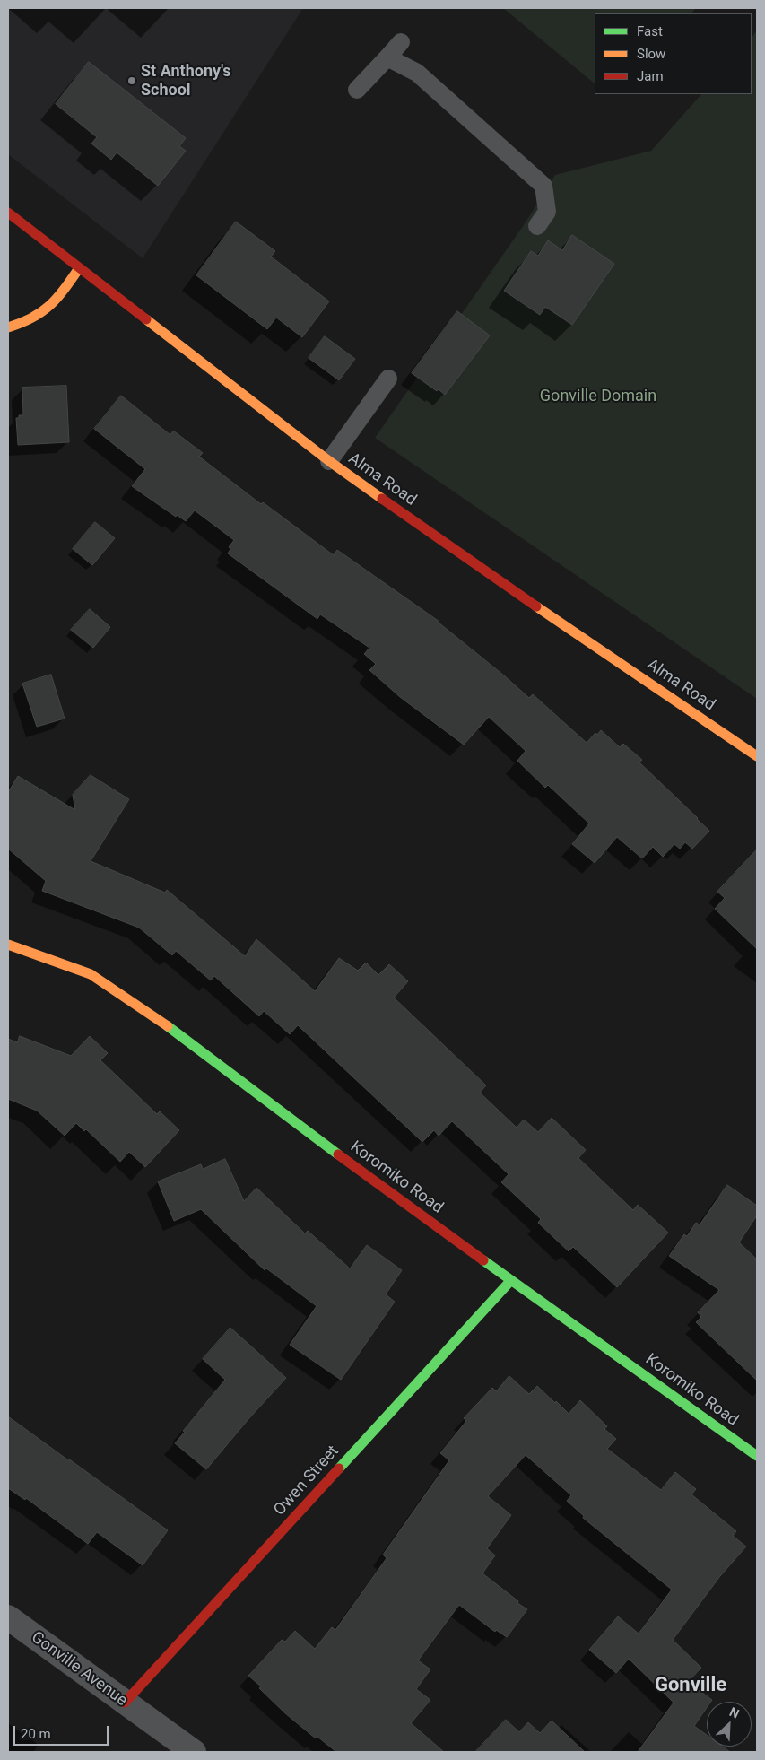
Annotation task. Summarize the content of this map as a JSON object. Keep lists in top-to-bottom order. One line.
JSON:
{"streets":{"street":["Alma Road","Koromiko Road","Owen Street","Gonville Avenue"]},"crossings":[["Koromiko Road","Owen Street"],["Owen Street","Gonville Avenue"]],"districts":["Gonville"],"parks":["Gonville Domain"],"places":["St Anthony's School"],"legend":["Fast","Slow","Jam"],"scale_bar":"20 m","north":"top right"}
